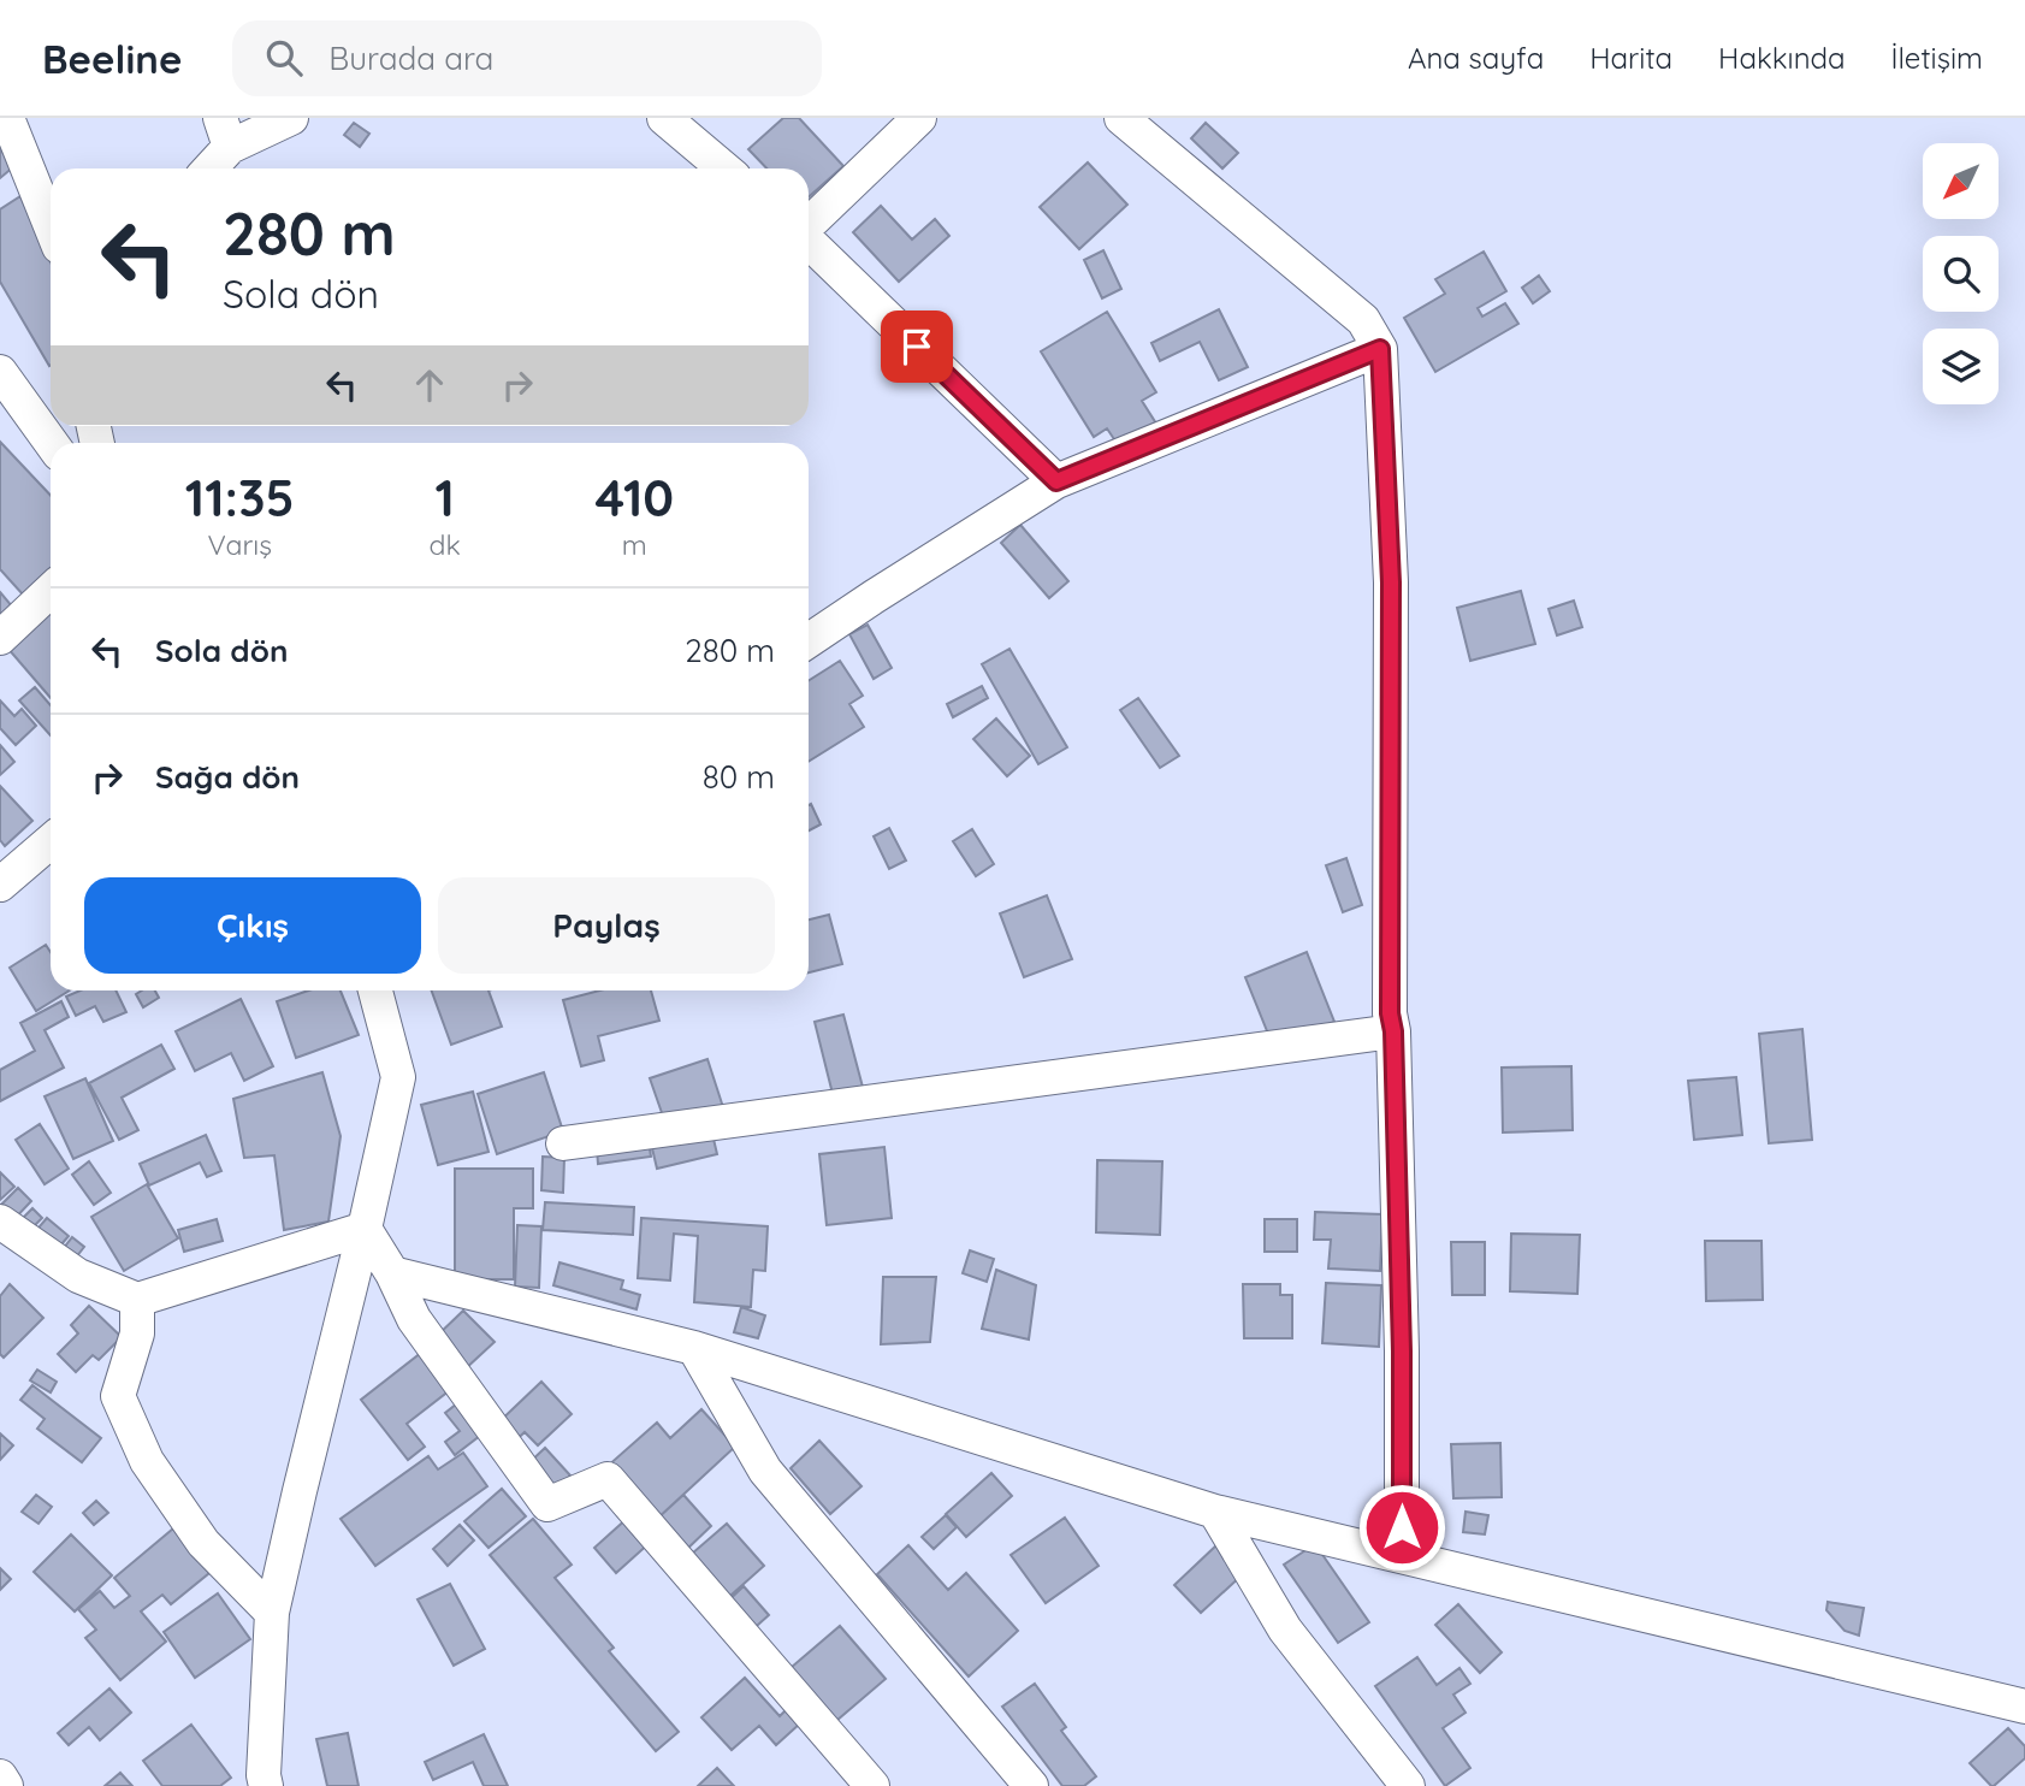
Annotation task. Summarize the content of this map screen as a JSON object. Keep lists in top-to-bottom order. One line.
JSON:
{"north":"bottom left","page":{"header":"Beeline","search":"Burada ara","nav":["Ana sayfa","Harita","Hakkında","İletişim"],"turn":["280 m","Sola dön"],"eta":["11:35","Varış","1","dk","410","m"],"list":[{"name":"Sola dön","value":"280 m"},{"name":"Sağa dön","value":"80 m"}],"buttons":["Çıkış","Paylaş"]}}
